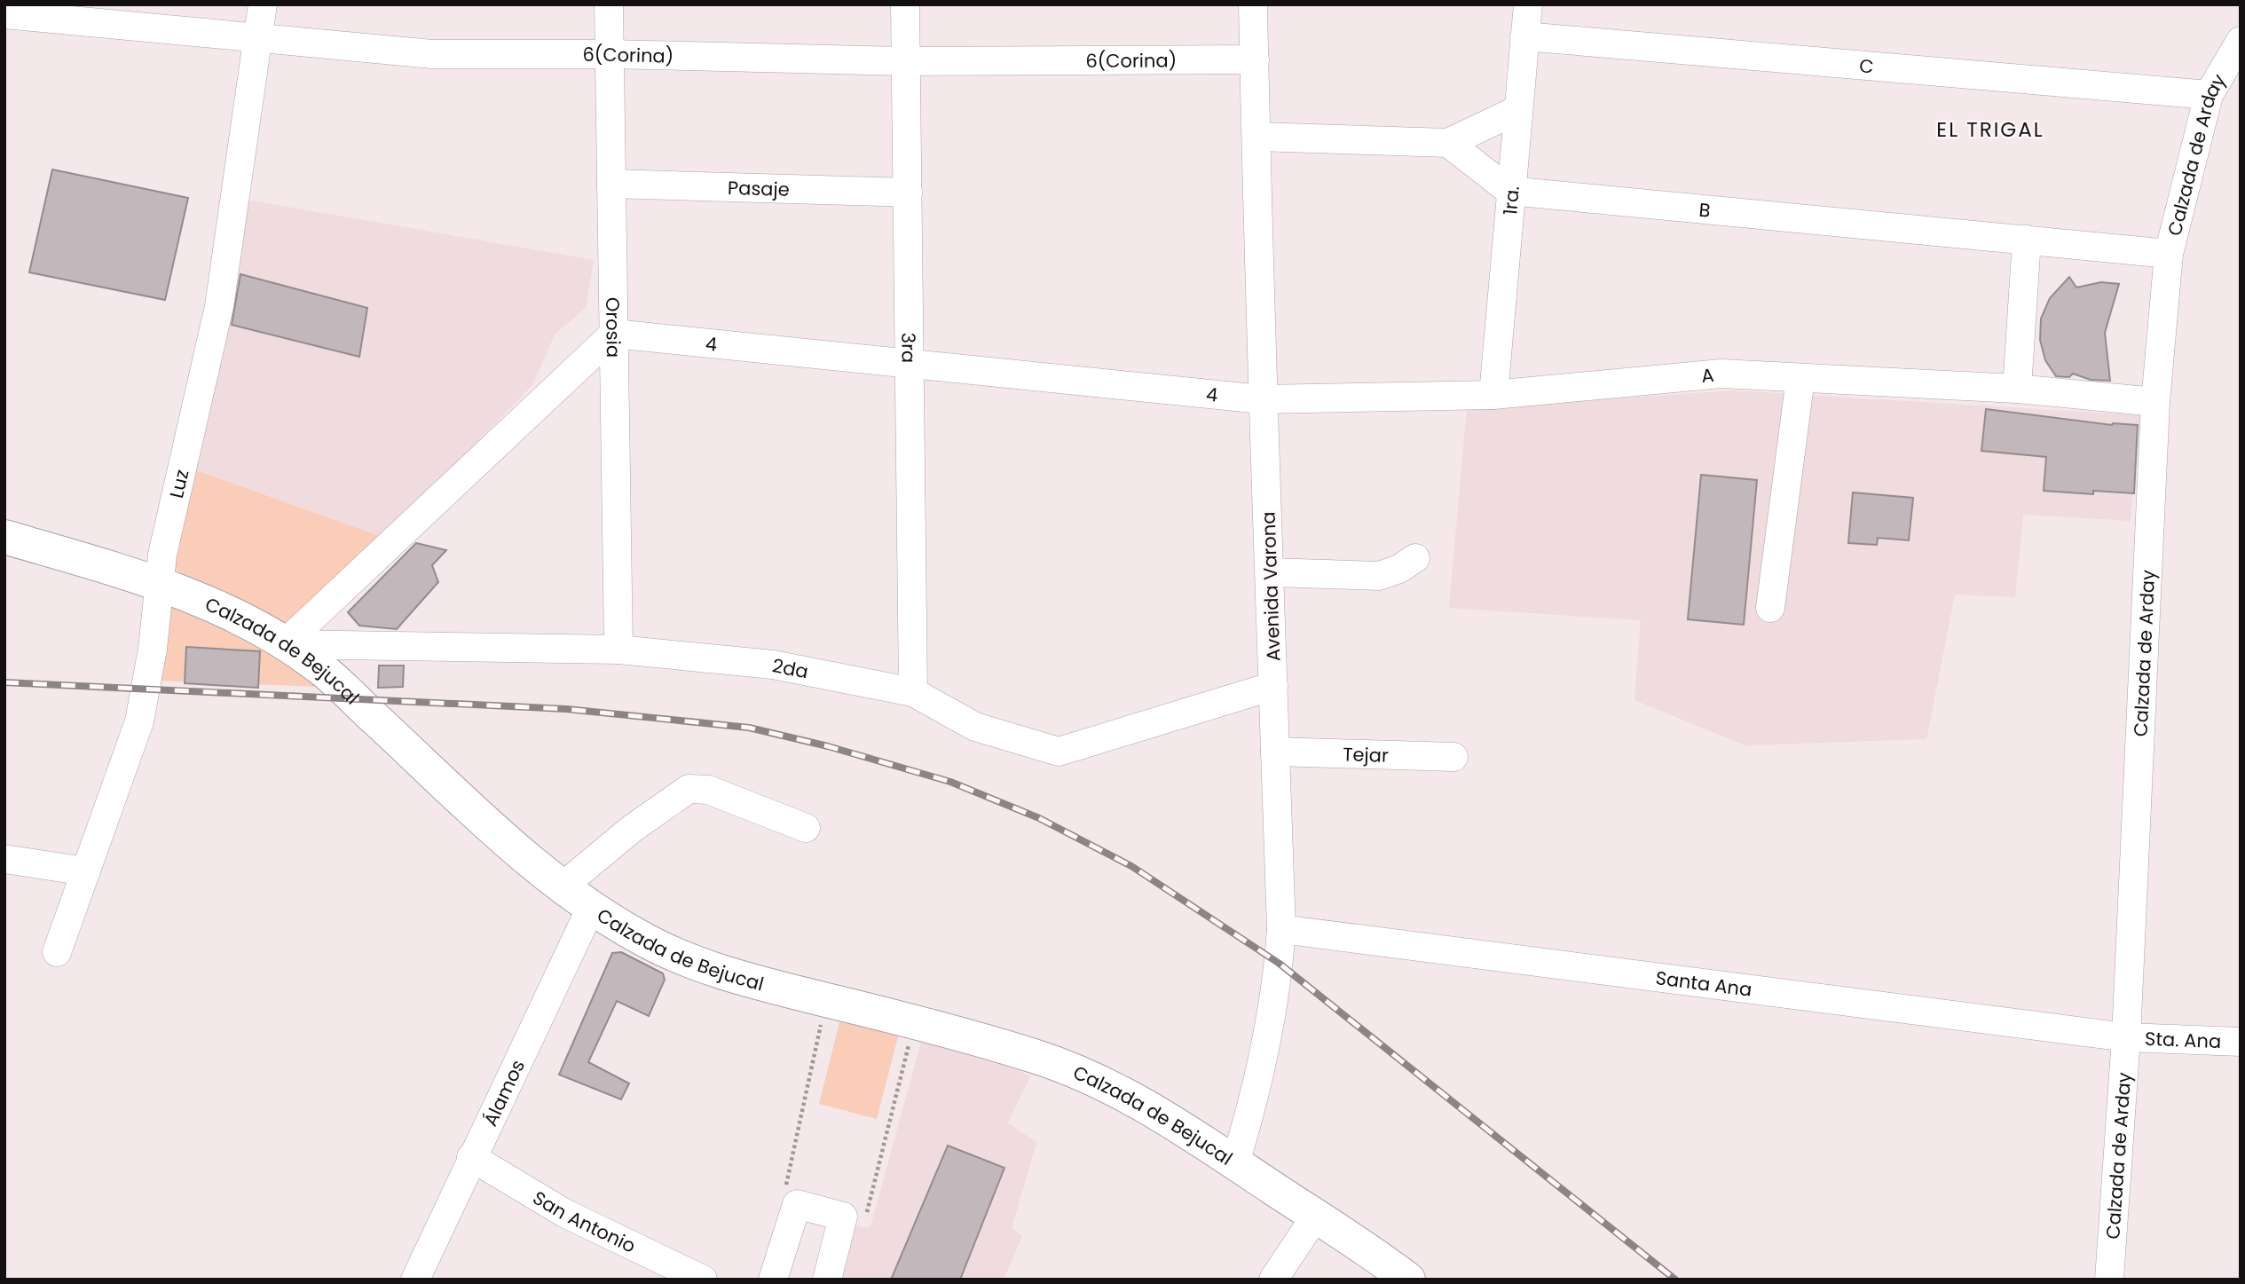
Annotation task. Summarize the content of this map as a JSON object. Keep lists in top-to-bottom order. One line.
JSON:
{"streets":{"main road":["Calzada de Bejucal"],"street":["6(Corina)","C","Calzada de Arday","Pasaje","1ra.","B","Orosia","4","3ra","A","Luz","Avenida Varona","2da","Tejar","Santa Ana","Sta. Ana","Álamos","San Antonio"]},"crossings":[["6(Corina)","Orosia"],["6(Corina)","3ra"],["6(Corina)","Luz"],["6(Corina)","Avenida Varona"],["C","Calzada de Arday"],["C","1ra."],["Calzada de Arday","B"],["Calzada de Arday","A"],["Calzada de Arday","Santa Ana"],["Calzada de Arday","Sta. Ana"],["Pasaje","Orosia"],["Pasaje","3ra"],["1ra.","B"],["1ra.","A"],["Orosia","4"],["Orosia","2da"],["4","3ra"],["4","A"],["4","Avenida Varona"],["3ra","2da"],["A","Avenida Varona"],["Luz","Calzada de Bejucal"],["Avenida Varona","Calzada de Bejucal"],["Avenida Varona","2da"],["Avenida Varona","Tejar"],["Avenida Varona","Santa Ana"],["Calzada de Bejucal","2da"],["Calzada de Bejucal","Álamos"],["Santa Ana","Sta. Ana"],["Álamos","San Antonio"]],"districts":["EL TRIGAL"]}
